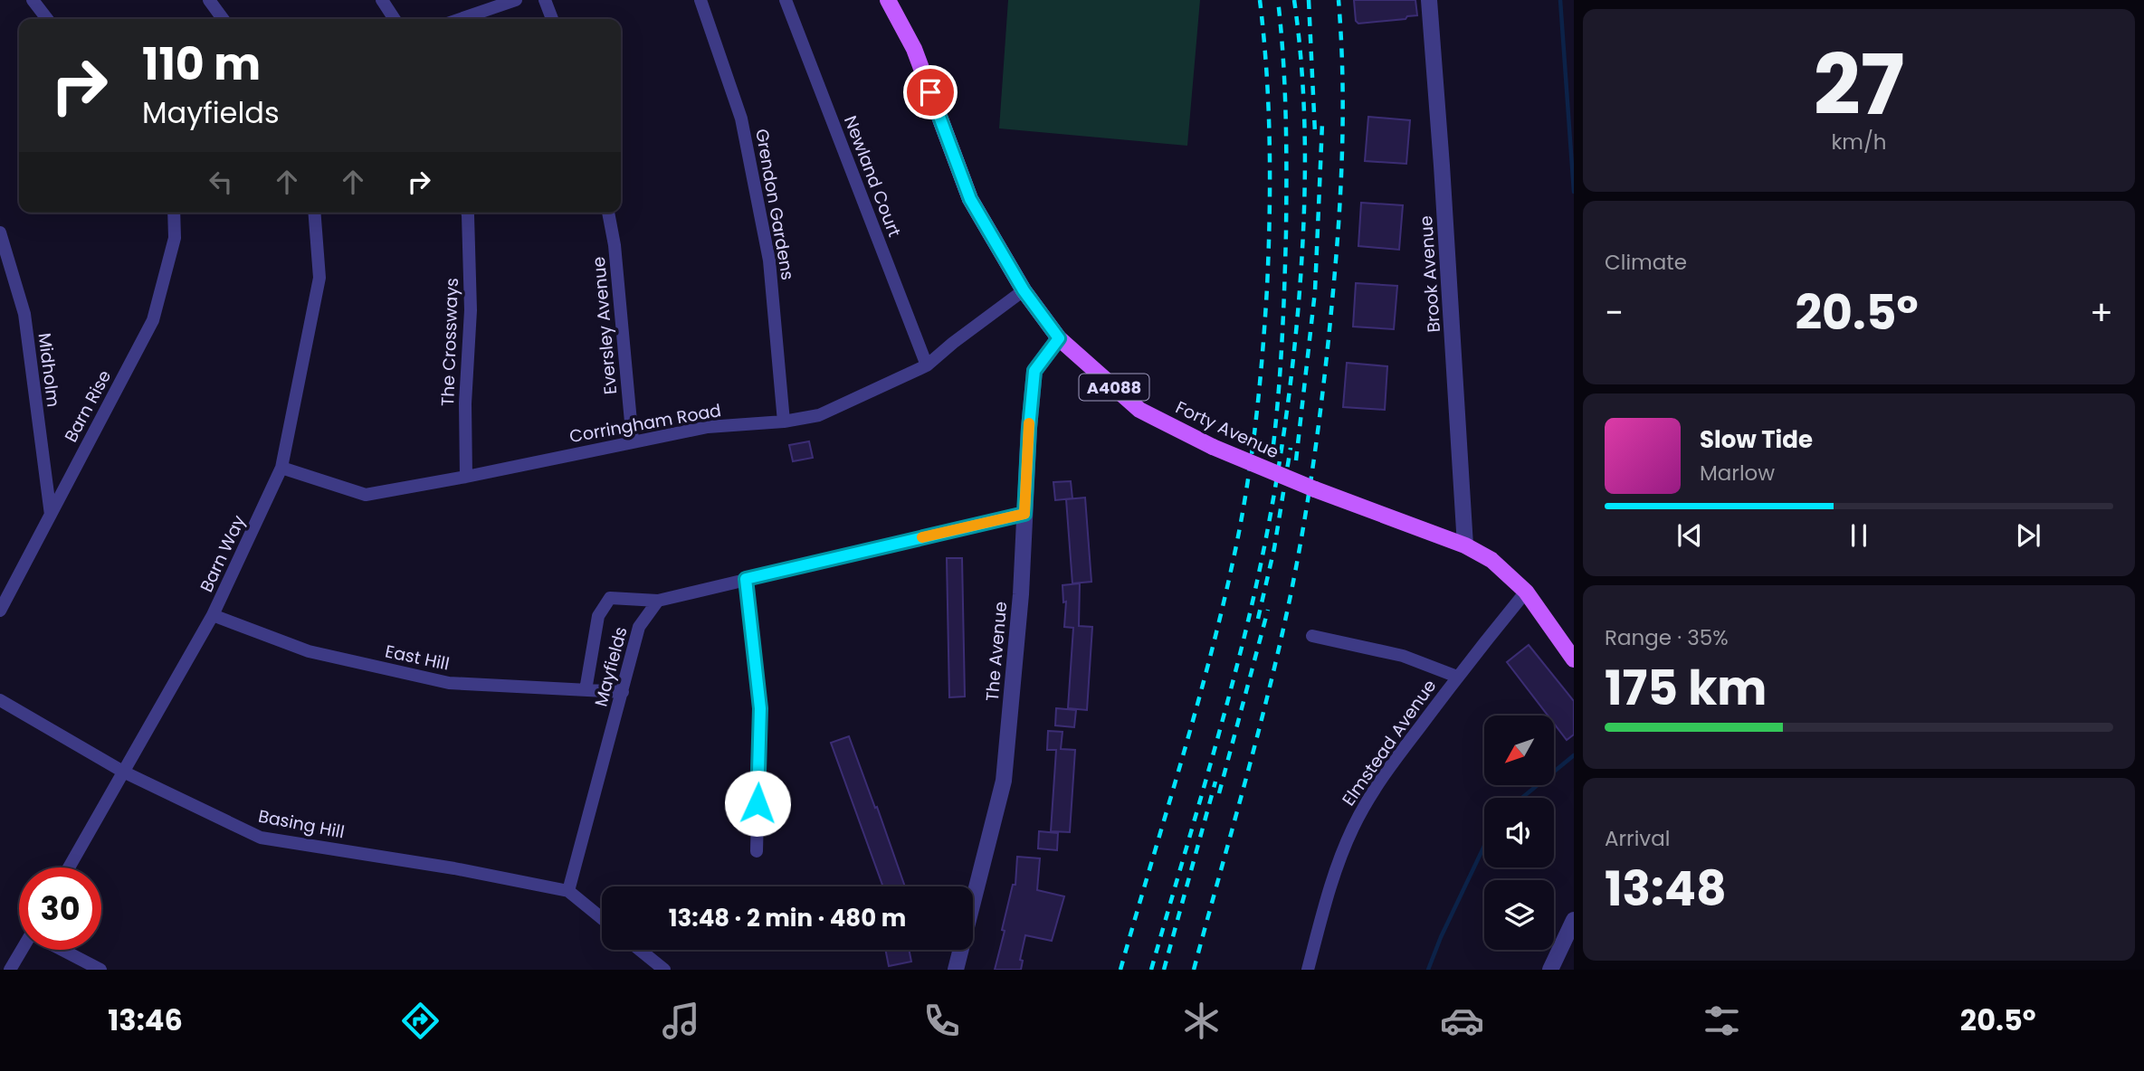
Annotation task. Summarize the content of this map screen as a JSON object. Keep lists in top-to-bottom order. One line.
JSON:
{"streets":{"main road":["A4088","Forty Avenue"],"street":["Newland Court","Grendon Gardens","Brook Avenue","Eversley Avenue","The Crossways","Midholm","Barn Rise","Corringham Road","Barn Way","The Avenue","East Hill","Mayfields","Elmstead Avenue","Basing Hill"]},"crossings":[["Newland Court","Corringham Road"],["Grendon Gardens","Corringham Road"],["Brook Avenue","Forty Avenue"],["Eversley Avenue","Corringham Road"],["The Crossways","Corringham Road"],["Midholm","Barn Rise"],["Corringham Road","Forty Avenue"],["Corringham Road","Barn Way"],["Forty Avenue","The Avenue"],["Forty Avenue","Elmstead Avenue"],["Barn Way","East Hill"],["Barn Way","Basing Hill"],["East Hill","Mayfields"],["Mayfields","Basing Hill"]],"north":"bottom left","page":{"tile":[["27","km/h"],"Climate",["Range · 35%","175 km"],["Arrival","13:48"]],"turn":["110 m","Mayfields"],"heat":["−","20.5°","+"],"song":["Slow Tide","Marlow"],"limit":"30","trip":"13:48 · 2 min · 480 m","tabs":["13:46","20.5°"]}}
